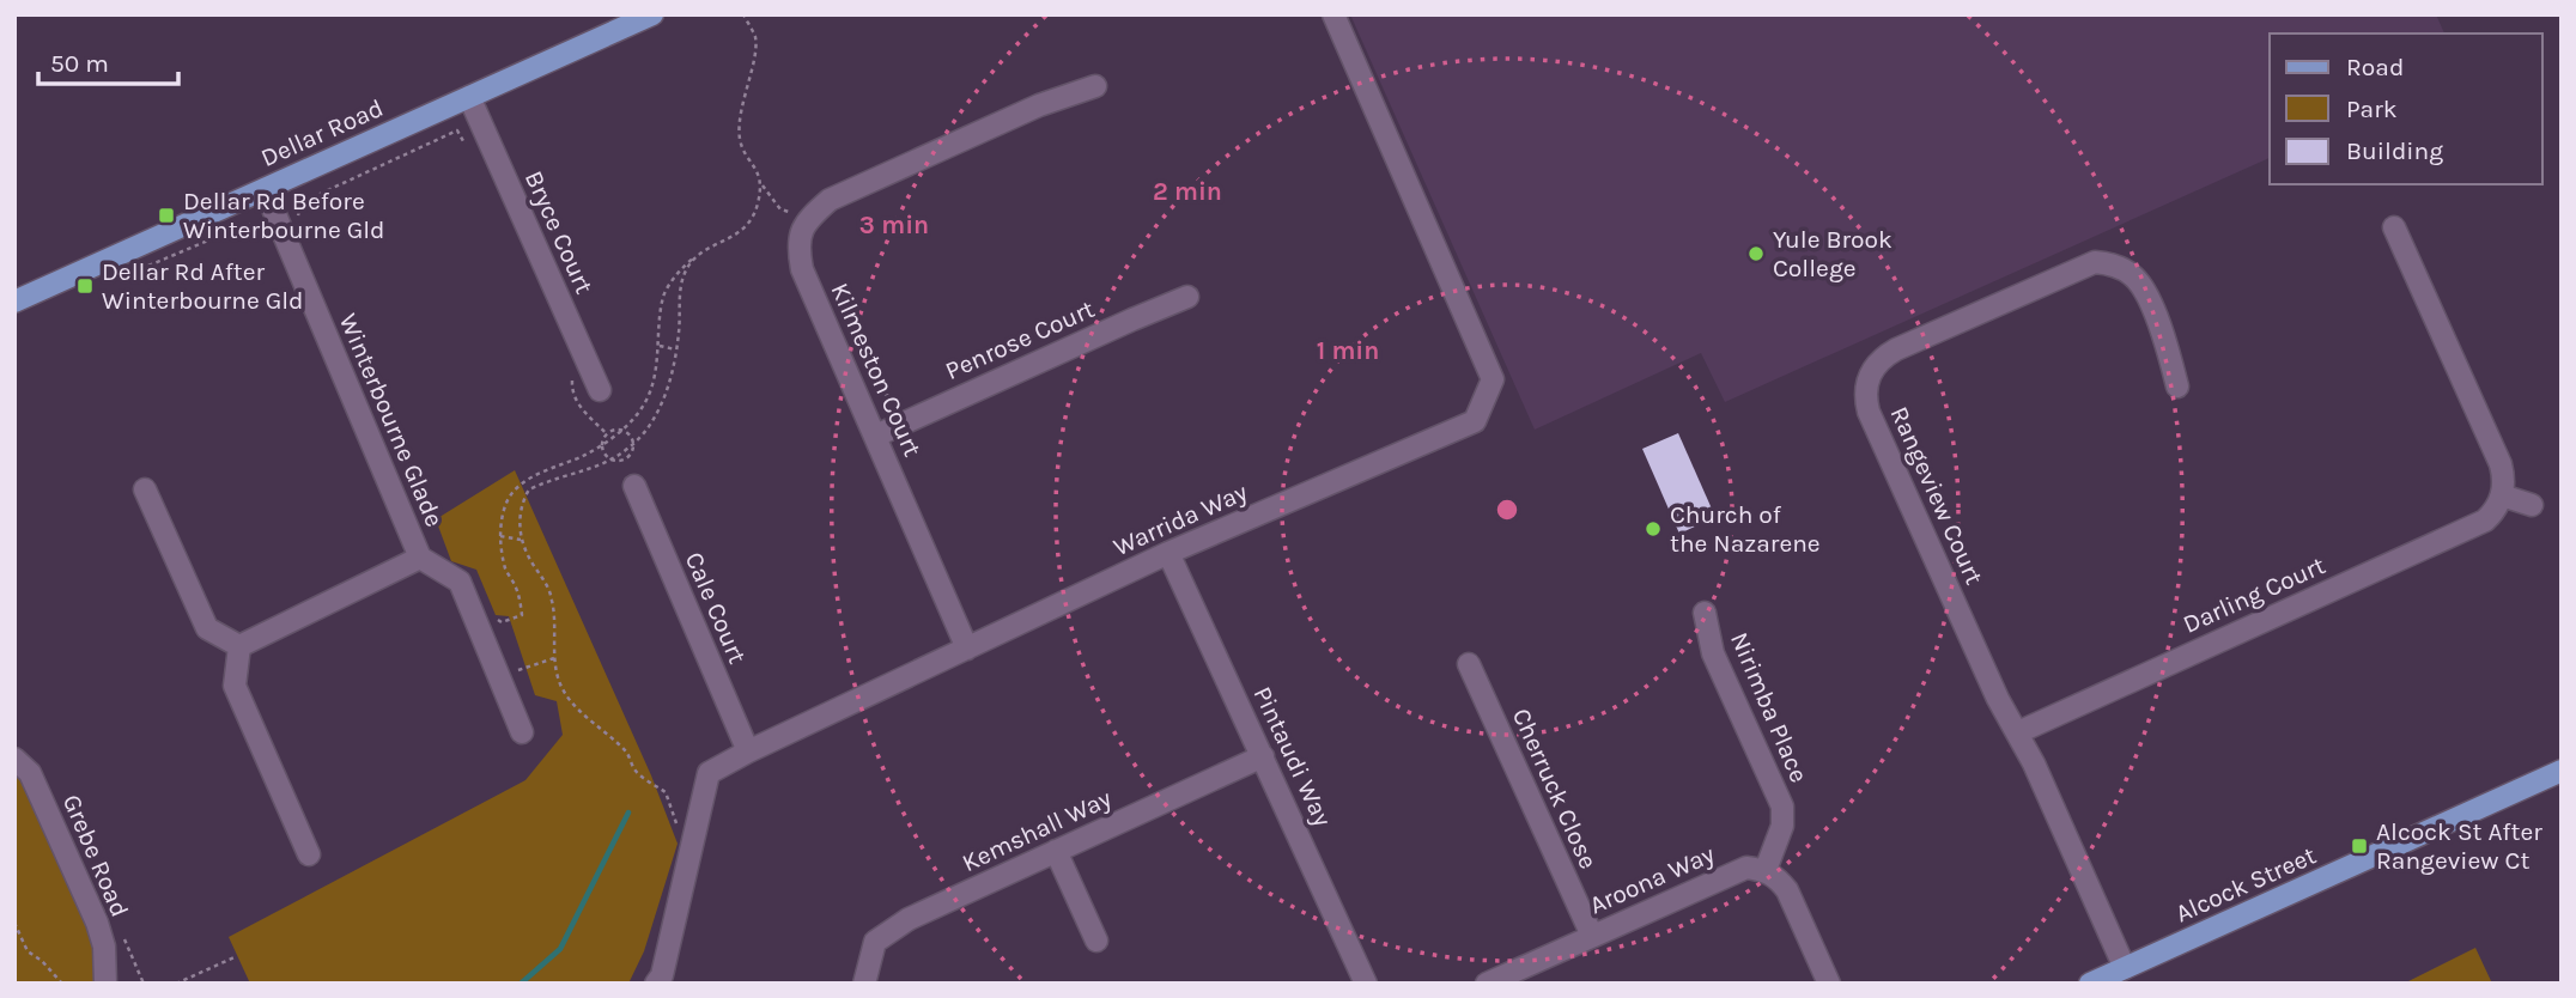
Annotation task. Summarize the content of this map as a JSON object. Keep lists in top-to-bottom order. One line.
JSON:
{"streets":{"main road":["Dellar Road","Alcock Street"],"street":["Bryce Court","Penrose Court","Kilmeston Court","Winterbourne Glade","Rangeview Court","Warrida Way","Darling Court","Cale Court","Nirimba Place","Pintaudi Way","Cherruck Close","Kemshall Way","Grebe Road","Aroona Way"]},"crossings":[["Dellar Road","Bryce Court"],["Dellar Road","Winterbourne Glade"],["Penrose Court","Kilmeston Court"],["Kilmeston Court","Warrida Way"],["Rangeview Court","Darling Court"],["Rangeview Court","Alcock Street"],["Warrida Way","Cale Court"],["Warrida Way","Pintaudi Way"],["Nirimba Place","Aroona Way"],["Pintaudi Way","Kemshall Way"],["Cherruck Close","Aroona Way"]],"places":{"transit":["Dellar Rd Before Winterbourne Gld","Dellar Rd After Winterbourne Gld","Alcock St After Rangeview Ct"],"other":["Yule Brook College","Church of the Nazarene"]},"legend":["Road","Park","Building"],"scale_bar":"50 m","rings":["2 min","3 min","1 min"]}
